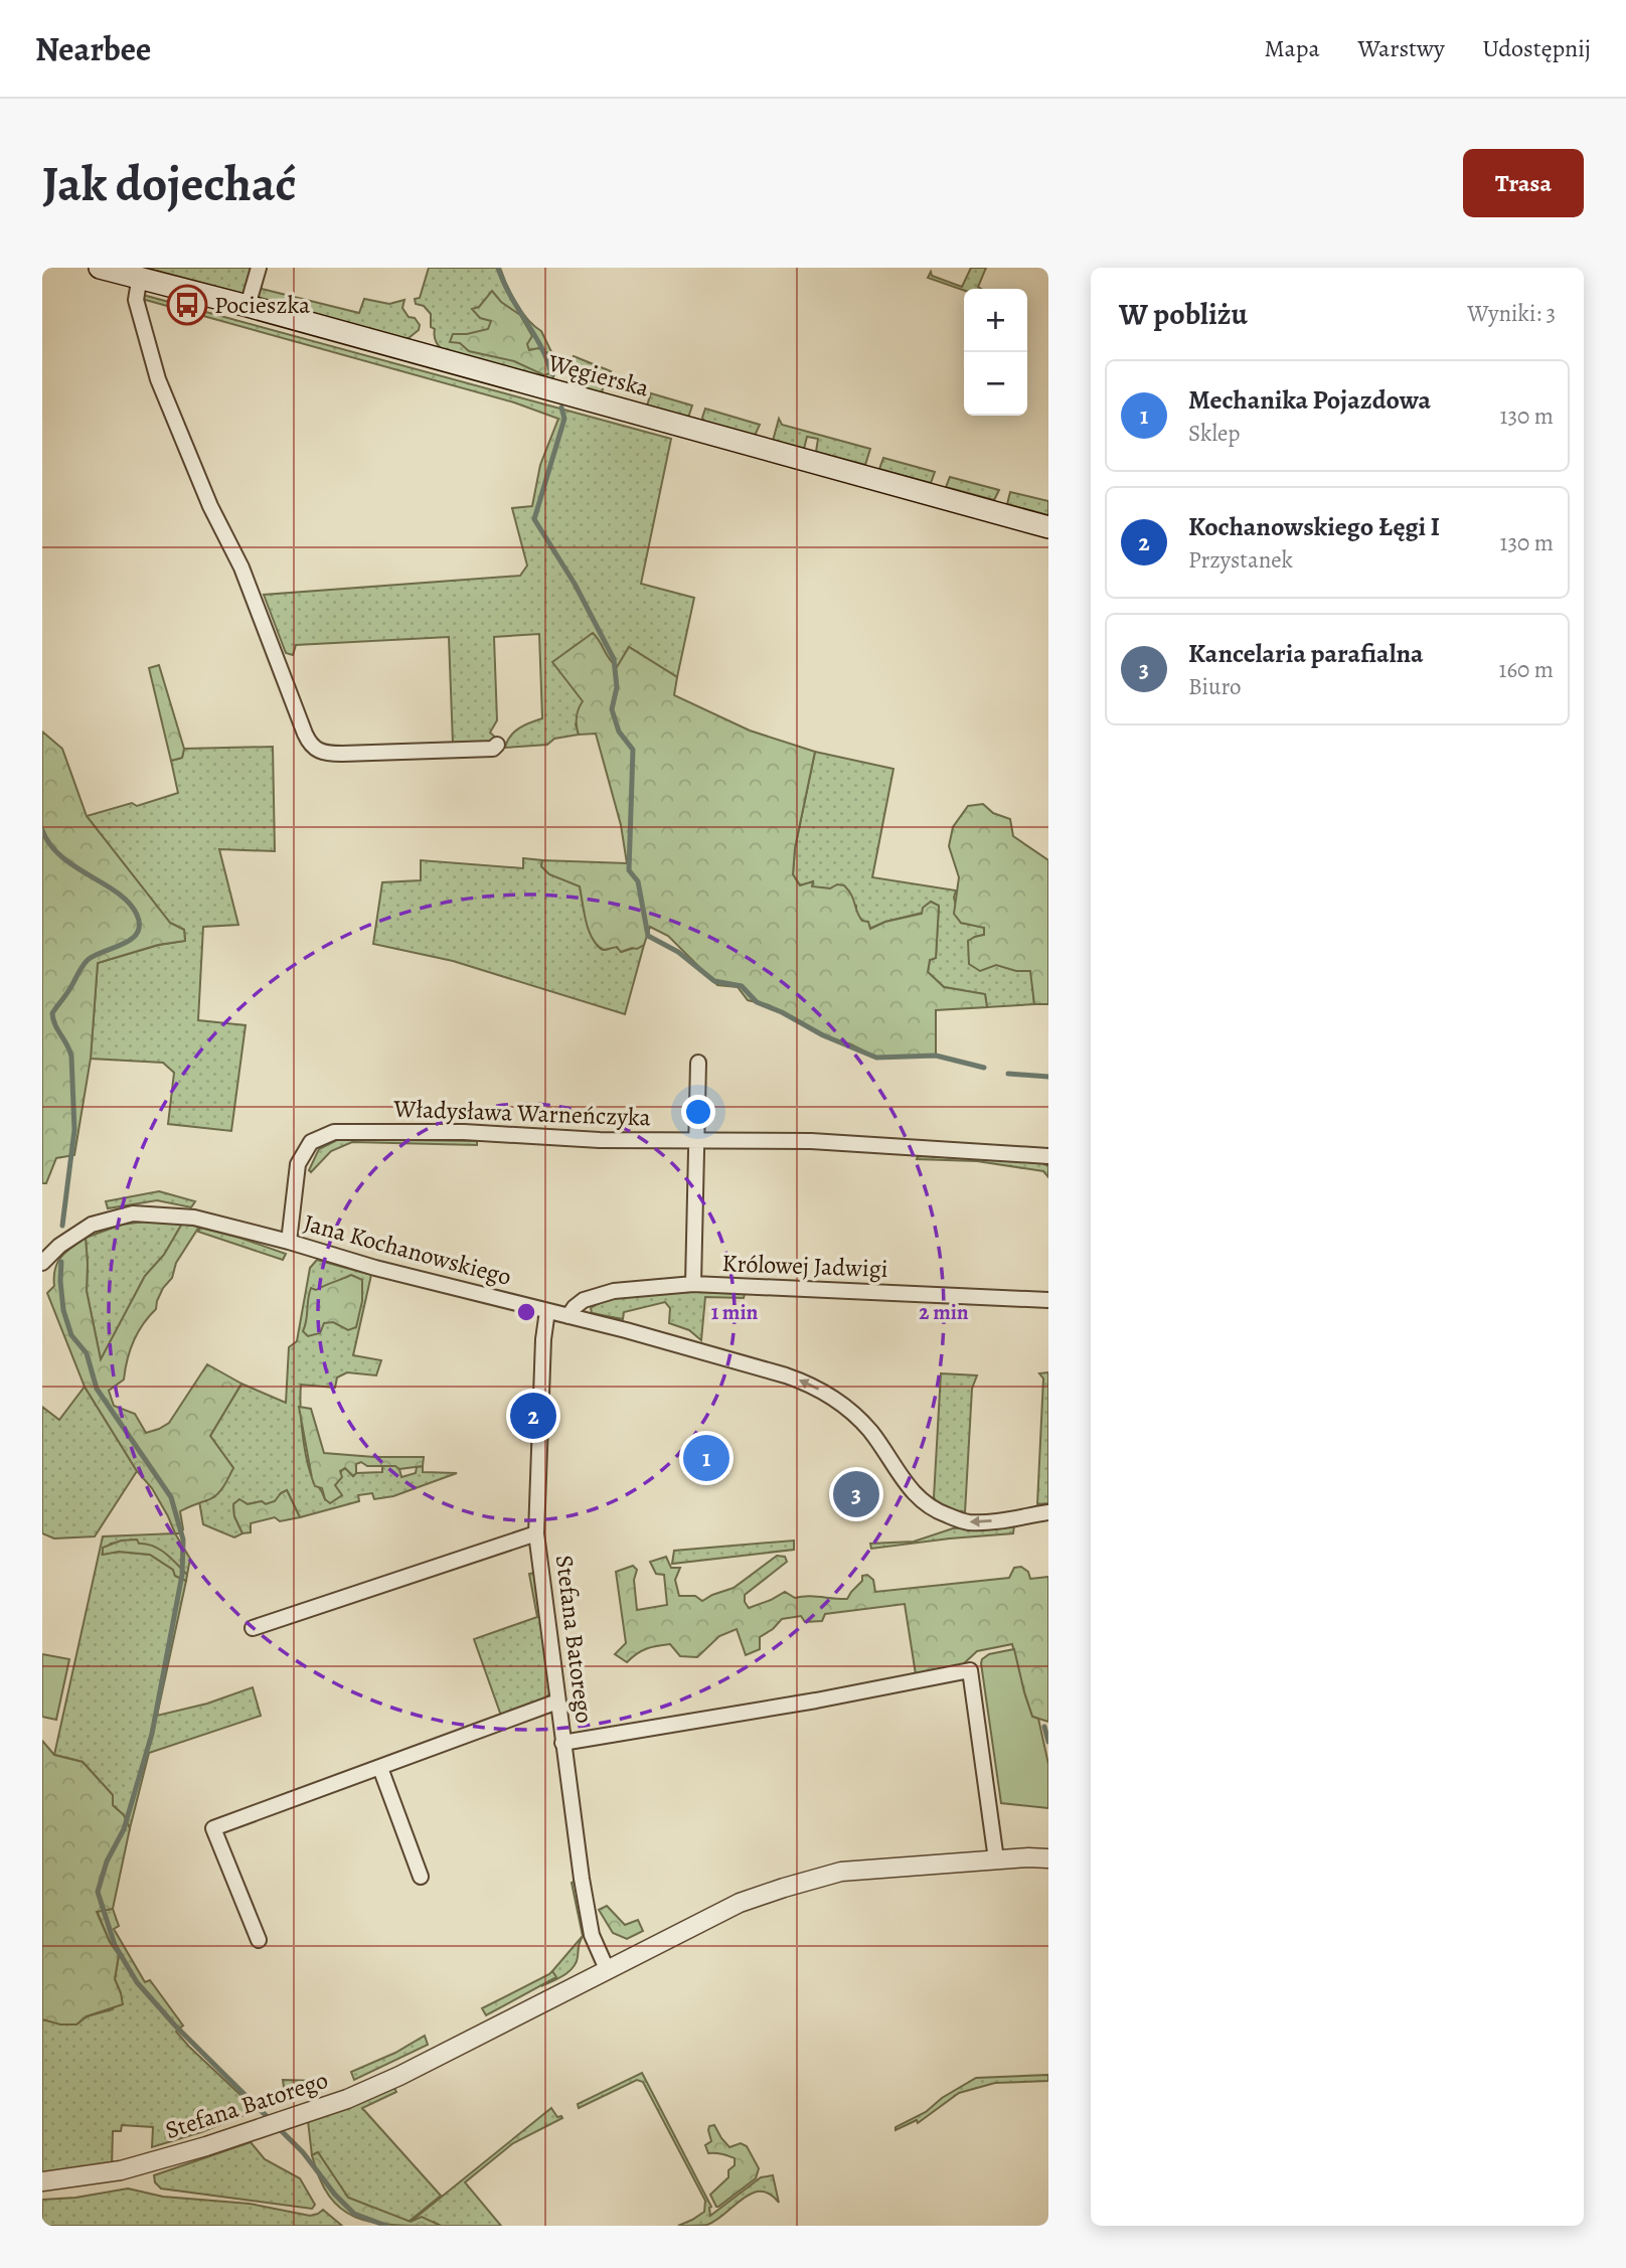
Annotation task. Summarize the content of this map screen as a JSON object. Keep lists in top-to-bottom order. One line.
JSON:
{"streets":{"main road":["Węgierska"],"street":["Władysława Warneńczyka","Jana Kochanowskiego","Królowej Jadwigi","Stefana Batorego"]},"crossings":[["Władysława Warneńczyka","Jana Kochanowskiego"],["Jana Kochanowskiego","Królowej Jadwigi"],["Jana Kochanowskiego","Stefana Batorego"]],"one_way":["Jana Kochanowskiego"],"places":{"bus stop":["Pocieszka"]},"page":{"header":"Nearbee","nav":["Mapa","Warstwy","Udostępnij"],"buttons":"Trasa","title":"Jak dojechać","heading":["W pobliżu","Wyniki: 3"],"map_buttons":["+","−"],"list":[{"mark":"1","name":"Mechanika Pojazdowa","note":"Sklep","value":"130 m"},{"mark":"2","name":"Kochanowskiego Łęgi I","note":"Przystanek","value":"130 m"},{"mark":"3","name":"Kancelaria parafialna","note":"Biuro","value":"160 m"}],"pins":["2","1","3"]},"rings":["1 min","2 min"]}
